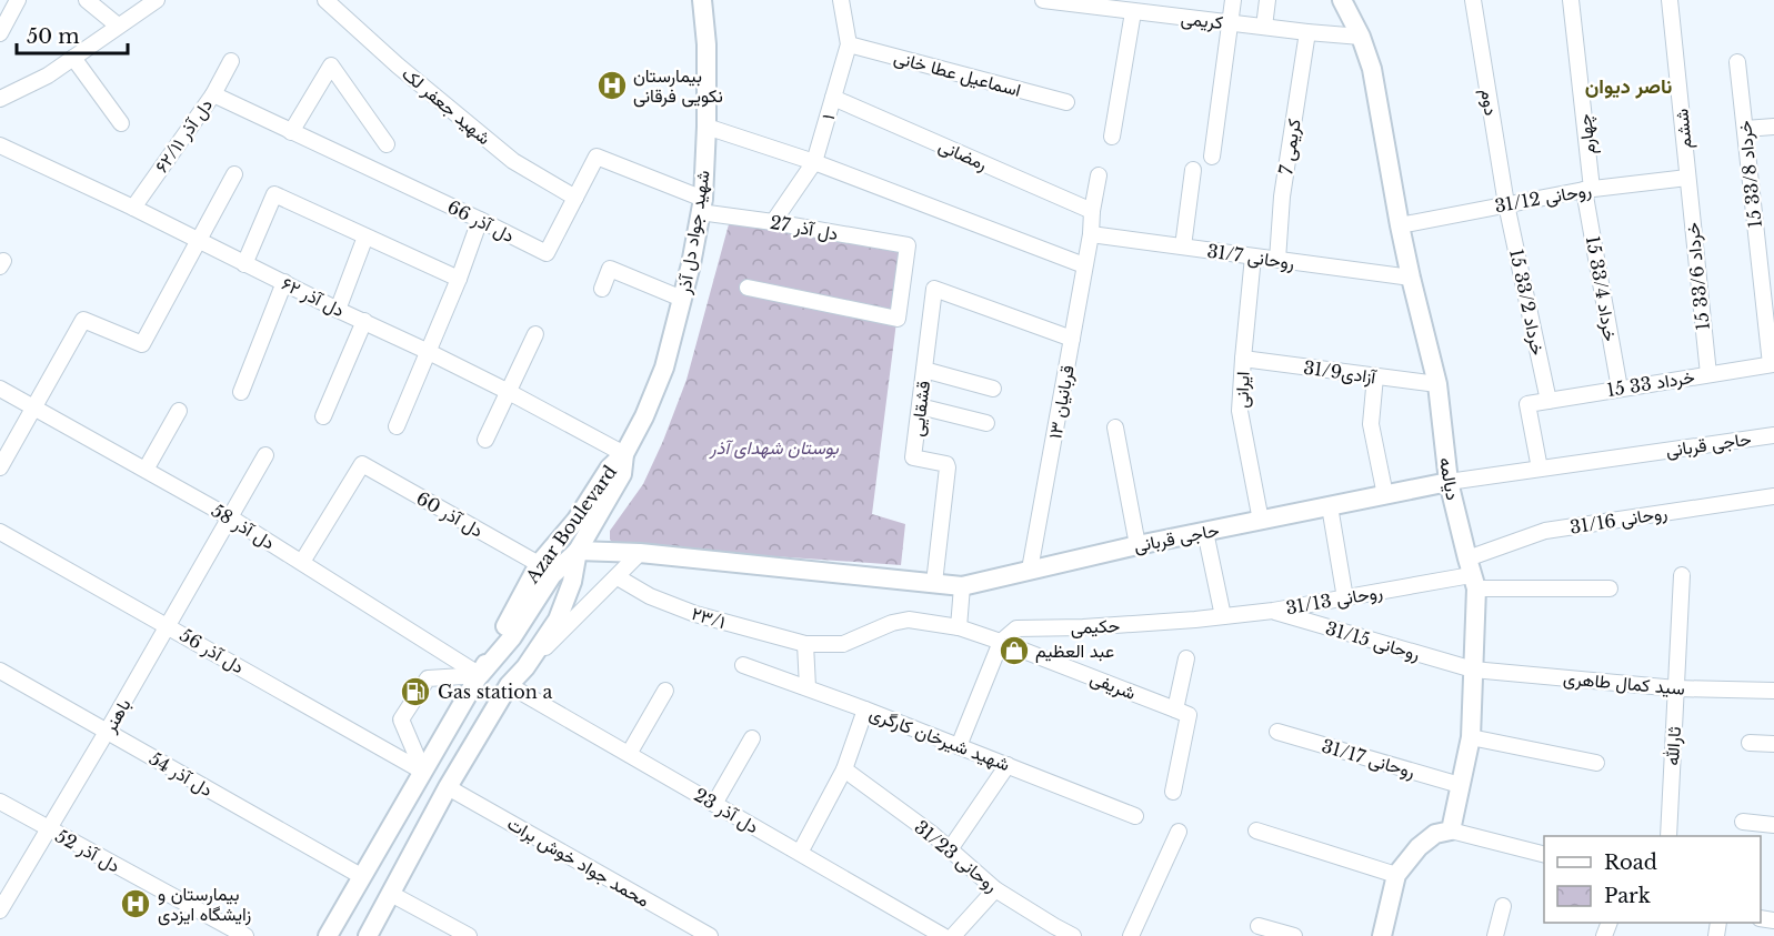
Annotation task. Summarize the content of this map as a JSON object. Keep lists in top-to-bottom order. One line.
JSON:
{"streets":{"main road":["شهید جواد دل آذر","حاجی قربانی","دیالمه","Azar Boulevard"],"street":["کریمی","اسماعیل عطا خانی","دوم","شهید جعفر لک","۱","ششم","چهارم","دل آذر ۶۲/۱۱","کریمی 7","رمضانی","15 خرداد 33/8","روحانی 31/12","دل آذر 66","دل آذر 27","روحانی 31/7","15 خرداد 33/6","15 خرداد 33/4","دل آذر ۶۲","15 خرداد 33/2","آزادی31/9","15 خرداد 33","ایرانی","۱۳ قربانیان","قشقایی","دل آذر 60","روحانی 31/16","دل آذر 58","روحانی 31/13","۲۳/۱","حکیمی","روحانی 31/15","دل آذر 56","سید کمال طاهری","شریفی","باهنر","شهید شیرخان کارگری","ثارالله","روحانی 31/17","دل آذر 54","دل آذر 23","دل آذر 52","روحانی 31/23","محمد جواد خوش برات"]},"crossings":[["کریمی","کریمی 7"],["کریمی","دیالمه"],["اسماعیل عطا خانی","۱"],["دوم","روحانی 31/12"],["دوم","15 خرداد 33/2"],["شهید جعفر لک","دل آذر 66"],["۱","رمضانی"],["۱","دل آذر 27"],["ششم","روحانی 31/12"],["ششم","15 خرداد 33/6"],["چهارم","روحانی 31/12"],["چهارم","15 خرداد 33/4"],["دل آذر ۶۲/۱۱","دل آذر 66"],["دل آذر ۶۲/۱۱","دل آذر ۶۲"],["کریمی 7","روحانی 31/7"],["رمضانی","۱۳ قربانیان"],["15 خرداد 33/8","15 خرداد 33"],["روحانی 31/12","15 خرداد 33/6"],["روحانی 31/12","15 خرداد 33/4"],["روحانی 31/12","15 خرداد 33/2"],["روحانی 31/12","دیالمه"],["دل آذر 66","دل آذر 27"],["دل آذر 66","شهید جواد دل آذر"],["دل آذر 27","شهید جواد دل آذر"],["شهید جواد دل آذر","دل آذر ۶۲"],["شهید جواد دل آذر","Azar Boulevard"],["روحانی 31/7","ایرانی"],["روحانی 31/7","۱۳ قربانیان"],["روحانی 31/7","دیالمه"],["15 خرداد 33/6","15 خرداد 33"],["15 خرداد 33/4","15 خرداد 33"],["دل آذر ۶۲","Azar Boulevard"],["15 خرداد 33/2","15 خرداد 33"],["آزادی31/9","ایرانی"],["آزادی31/9","دیالمه"],["15 خرداد 33","حاجی قربانی"],["ایرانی","حاجی قربانی"],["۱۳ قربانیان","قشقایی"],["۱۳ قربانیان","حاجی قربانی"],["قشقایی","حاجی قربانی"],["حاجی قربانی","دیالمه"],["حاجی قربانی","Azar Boulevard"],["دیالمه","روحانی 31/16"],["دیالمه","روحانی 31/13"],["دیالمه","روحانی 31/15"],["دیالمه","سید کمال طاهری"],["دیالمه","روحانی 31/17"],["دل آذر 60","Azar Boulevard"],["دل آذر 60","دل آذر 58"],["روحانی 31/16","روحانی 31/13"],["Azar Boulevard","دل آذر 58"],["Azar Boulevard","دل آذر 56"],["Azar Boulevard","دل آذر 54"],["Azar Boulevard","دل آذر 23"],["Azar Boulevard","محمد جواد خوش برات"],["دل آذر 58","باهنر"],["روحانی 31/13","حکیمی"],["روحانی 31/13","روحانی 31/15"],["حکیمی","شریفی"],["روحانی 31/15","سید کمال طاهری"],["دل آذر 56","باهنر"],["سید کمال طاهری","ثارالله"],["باهنر","دل آذر 54"],["باهنر","دل آذر 52"]],"districts":["ناصر دیوان"],"parks":["بوستان شهدای آذر"],"places":{"hospital":["بیمارستان نکویی فرقانی","بیمارستان و زایشگاه ایزدی"],"shop":["عبد العظيم"],"fuel station":["Gas station a"]},"legend":["Road","Park"],"scale_bar":"50 m"}
